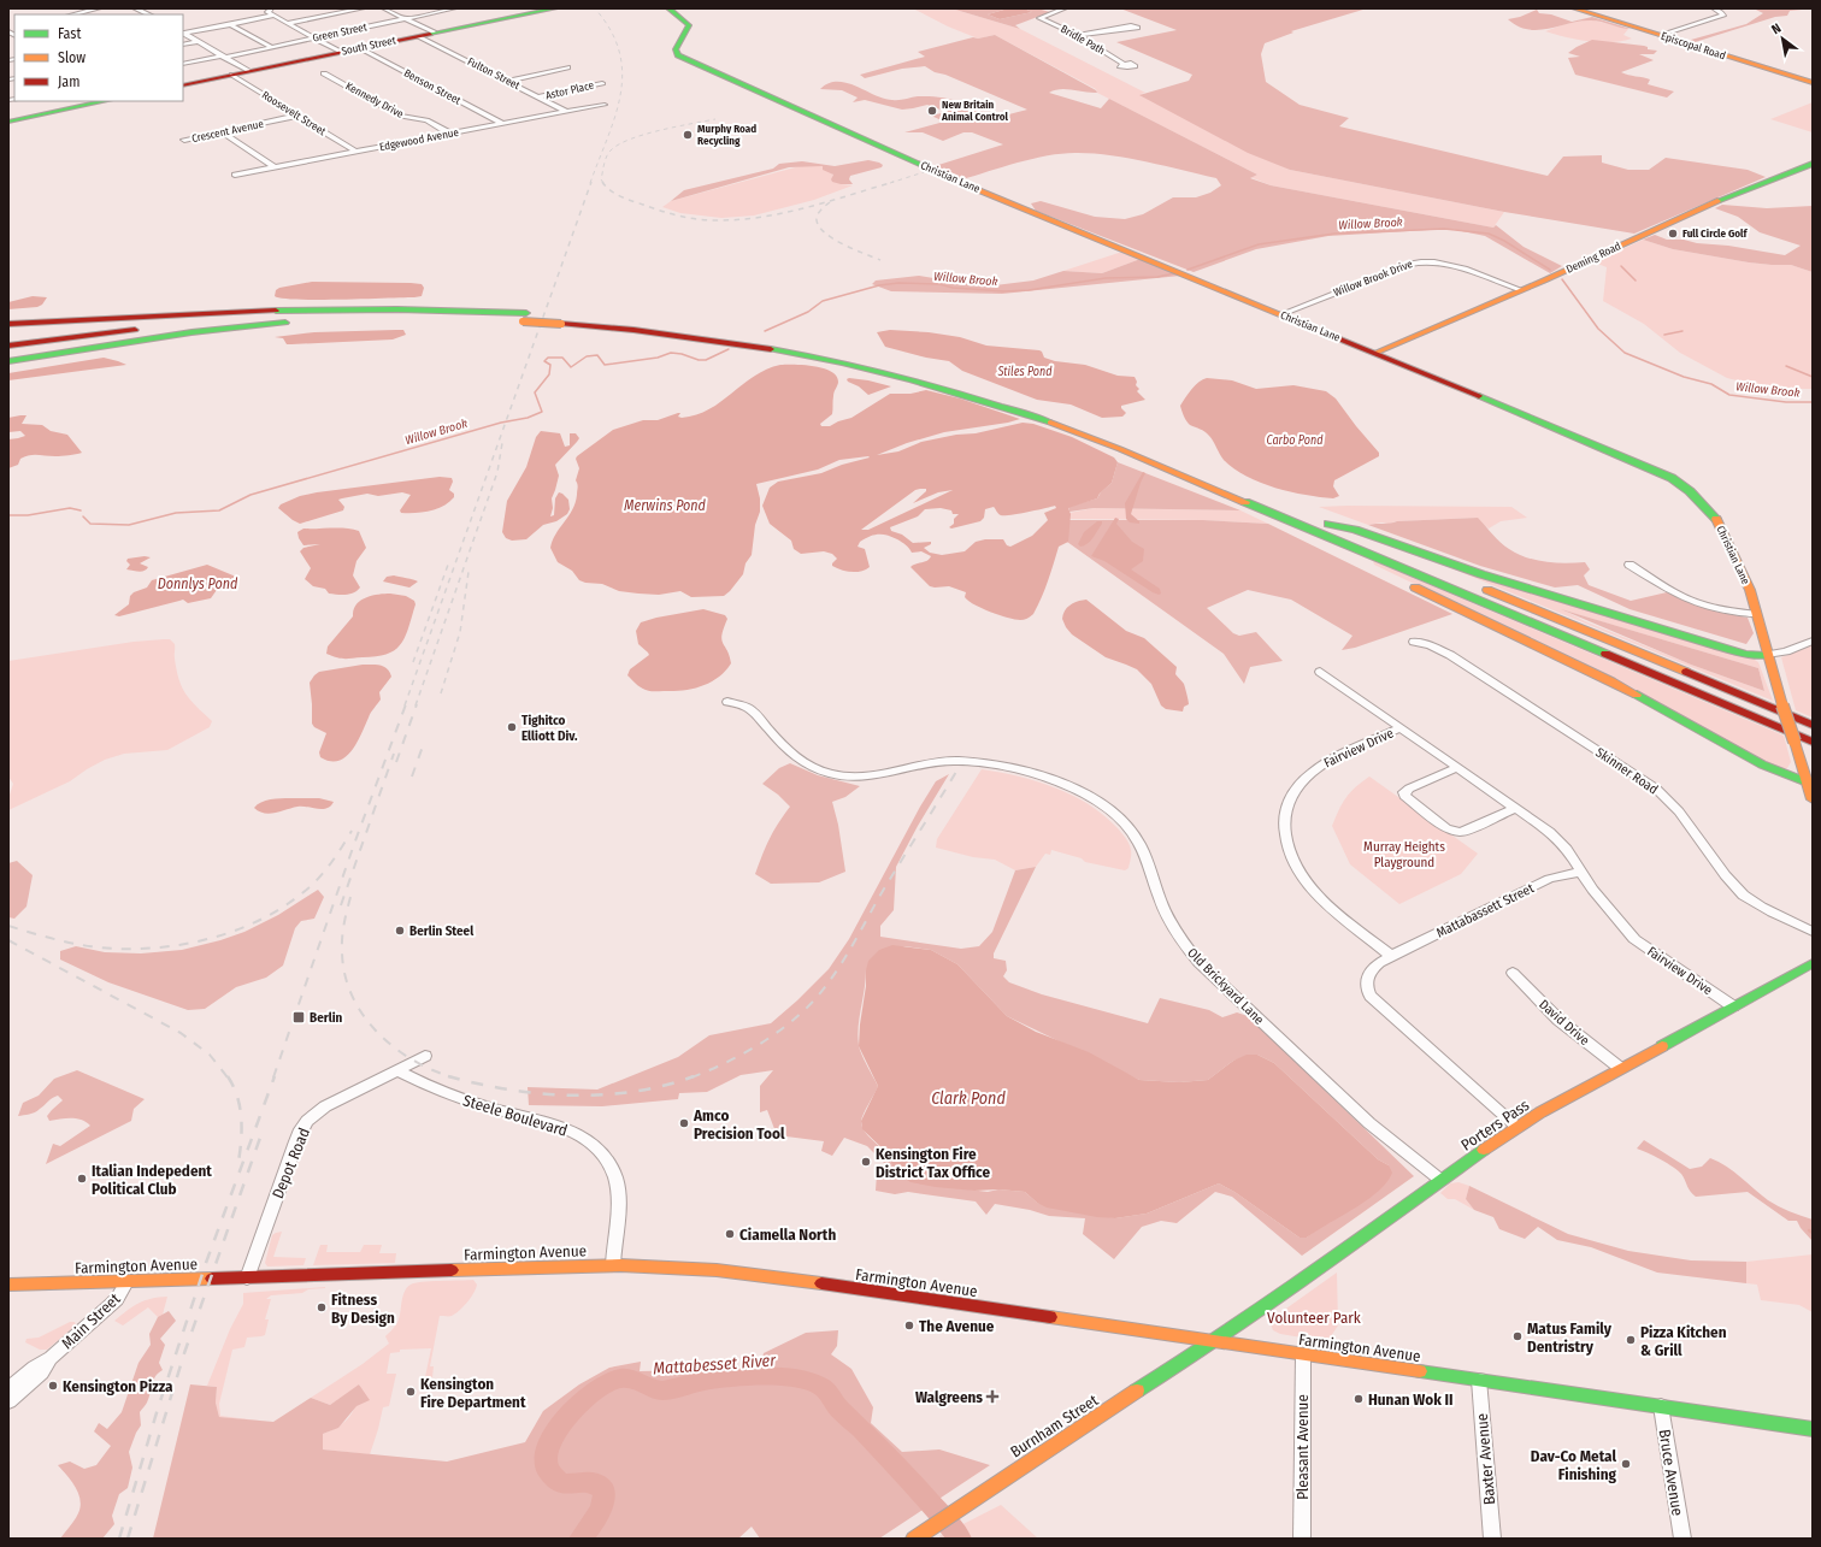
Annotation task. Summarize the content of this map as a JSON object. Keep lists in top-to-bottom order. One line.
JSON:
{"streets":{"main road":["South Street","Episcopal Road","Christian Lane","Deming Road","Porters Pass","Farmington Avenue","Burnham Street"],"street":["Green Street","Bridle Path","Fulton Street","Benson Street","Astor Place","Kennedy Drive","Roosevelt Street","Crescent Avenue","Edgewood Avenue","Willow Brook Drive","Fairview Drive","Skinner Road","Mattabassett Street","Old Brickyard Lane","David Drive","Steele Boulevard","Depot Road","Main Street","Pleasant Avenue","Baxter Avenue","Bruce Avenue"]},"crossings":[["South Street","Fulton Street"],["South Street","Benson Street"],["South Street","Roosevelt Street"],["Fulton Street","Astor Place"],["Fulton Street","Edgewood Avenue"],["Benson Street","Edgewood Avenue"],["Kennedy Drive","Edgewood Avenue"],["Roosevelt Street","Crescent Avenue"],["Roosevelt Street","Edgewood Avenue"],["Christian Lane","Deming Road"],["Christian Lane","Willow Brook Drive"],["Deming Road","Willow Brook Drive"],["Fairview Drive","Mattabassett Street"],["Fairview Drive","Porters Pass"],["Old Brickyard Lane","Porters Pass"],["David Drive","Porters Pass"],["Steele Boulevard","Depot Road"],["Steele Boulevard","Farmington Avenue"],["Porters Pass","Farmington Avenue"],["Porters Pass","Burnham Street"],["Depot Road","Farmington Avenue"],["Farmington Avenue","Main Street"],["Farmington Avenue","Burnham Street"],["Farmington Avenue","Pleasant Avenue"],["Farmington Avenue","Baxter Avenue"],["Farmington Avenue","Bruce Avenue"]],"water":["Willow Brook","Stiles Pond","Carbo Pond","Merwins Pond","Donnlys Pond","Clark Pond","Mattabesset River"],"parks":["Murray Heights Playground","Volunteer Park"],"places":{"other":["New Britain Animal Control","Murphy Road Recycling","Full Circle Golf","Tighitco Elliott Div.","Berlin Steel","Amco Precision Tool","Kensington Fire District Tax Office","Italian Indepedent Political Club","Ciamella North","Fitness By Design","The Avenue","Matus Family Dentristry","Pizza Kitchen & Grill","Kensington Pizza","Kensington Fire Department","Hunan Wok II","Dav-Co Metal Finishing"],"transit":["Berlin"],"health":["Walgreens"]},"legend":["Fast","Slow","Jam"],"north":"top left"}
